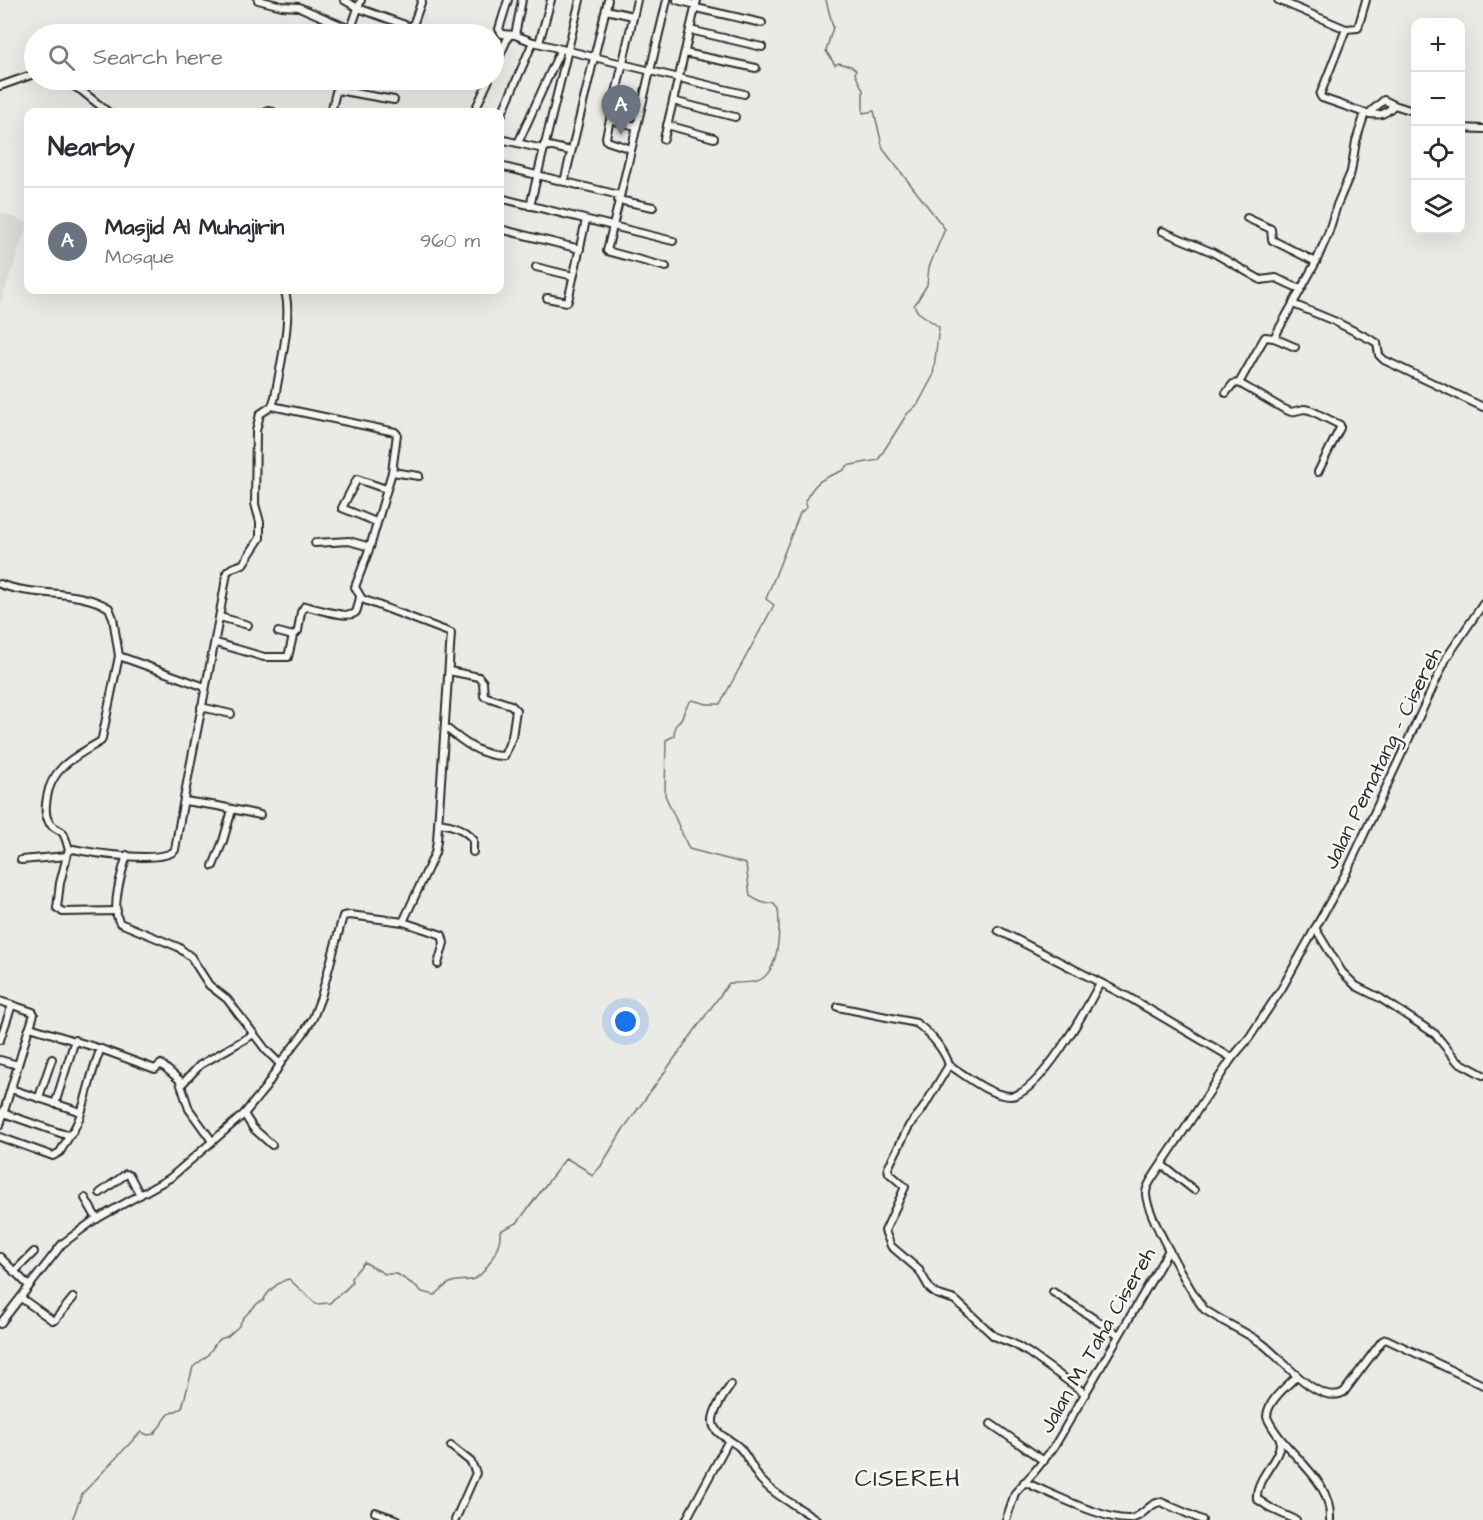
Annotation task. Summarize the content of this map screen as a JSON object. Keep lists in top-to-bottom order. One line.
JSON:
{"streets":{"street":["Jalan Pematang - Cisereh","Jalan M. Taha Cisereh"]},"crossings":[["Jalan Pematang - Cisereh","Jalan M. Taha Cisereh"]],"districts":["CISEREH"],"page":{"map_buttons":["+","−"],"search":"Search here","pins":"A","heading":"Nearby","list":[{"mark":"A","name":"Masjid Al Muhajirin","note":"Mosque","value":"960 m"}]}}
